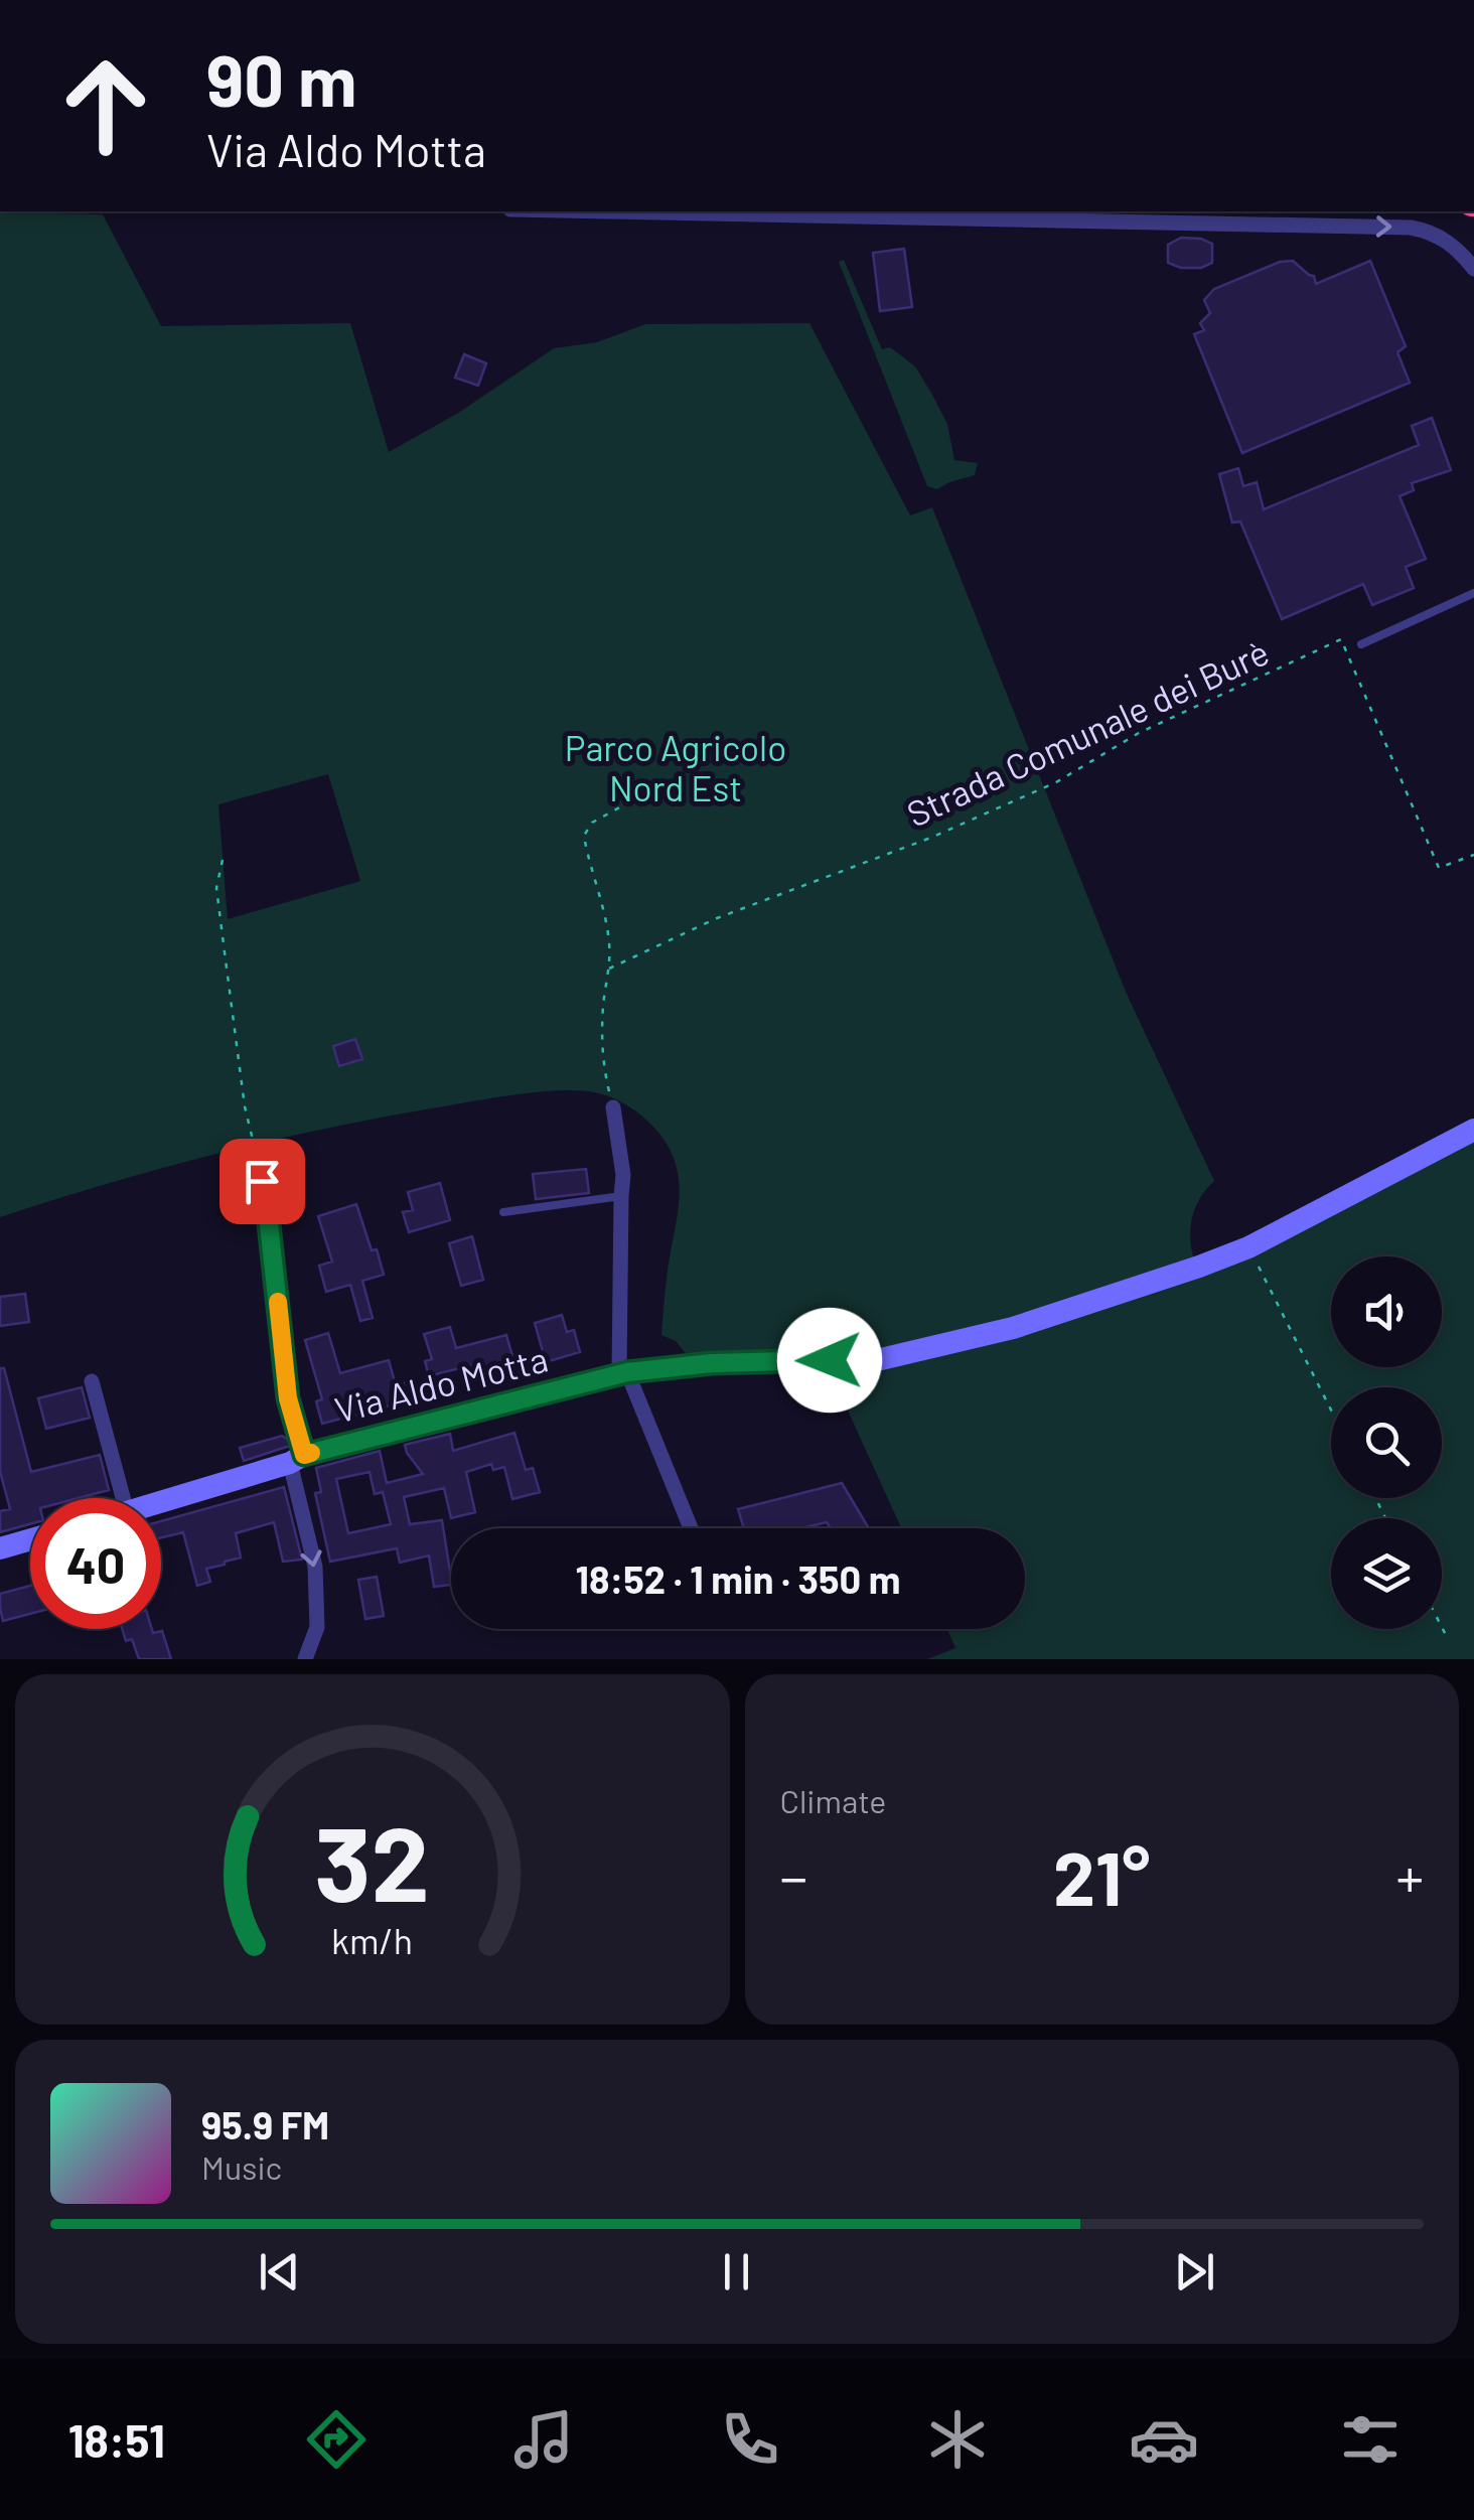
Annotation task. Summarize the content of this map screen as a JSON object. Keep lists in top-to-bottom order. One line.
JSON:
{"streets":{"street":["Via Aldo Motta"],"path":["Strada Comunale dei Burè"]},"parks":["Parco Agricolo Nord Est"],"page":{"turn":["90 m","Via Aldo Motta"],"limit":"40","trip":"18:52 · 1 min · 350 m","tile":"Climate","heat":["−","21°","+"],"song":["95.9 FM","Music"],"tabs":"18:51","gauge":["32","km/h"]}}
